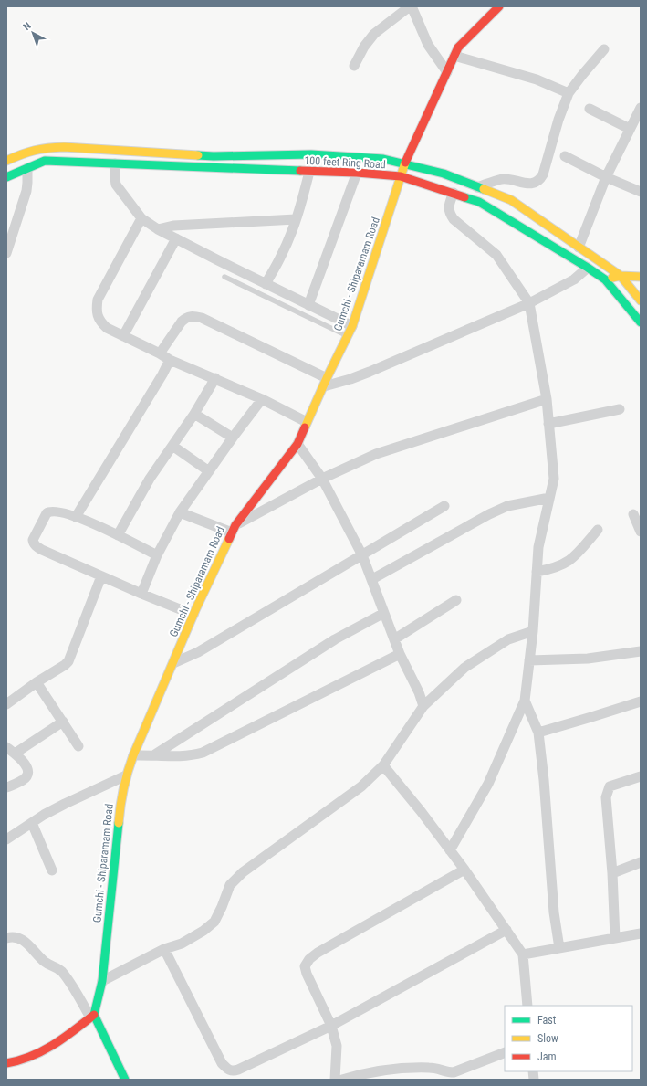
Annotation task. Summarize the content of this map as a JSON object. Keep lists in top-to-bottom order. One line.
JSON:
{"streets":{"main road":["100 feet Ring Road","Gumchi - Shiparamam Road"]},"crossings":[["100 feet Ring Road","Gumchi - Shiparamam Road"]],"legend":["Fast","Slow","Jam"],"north":"top left"}
